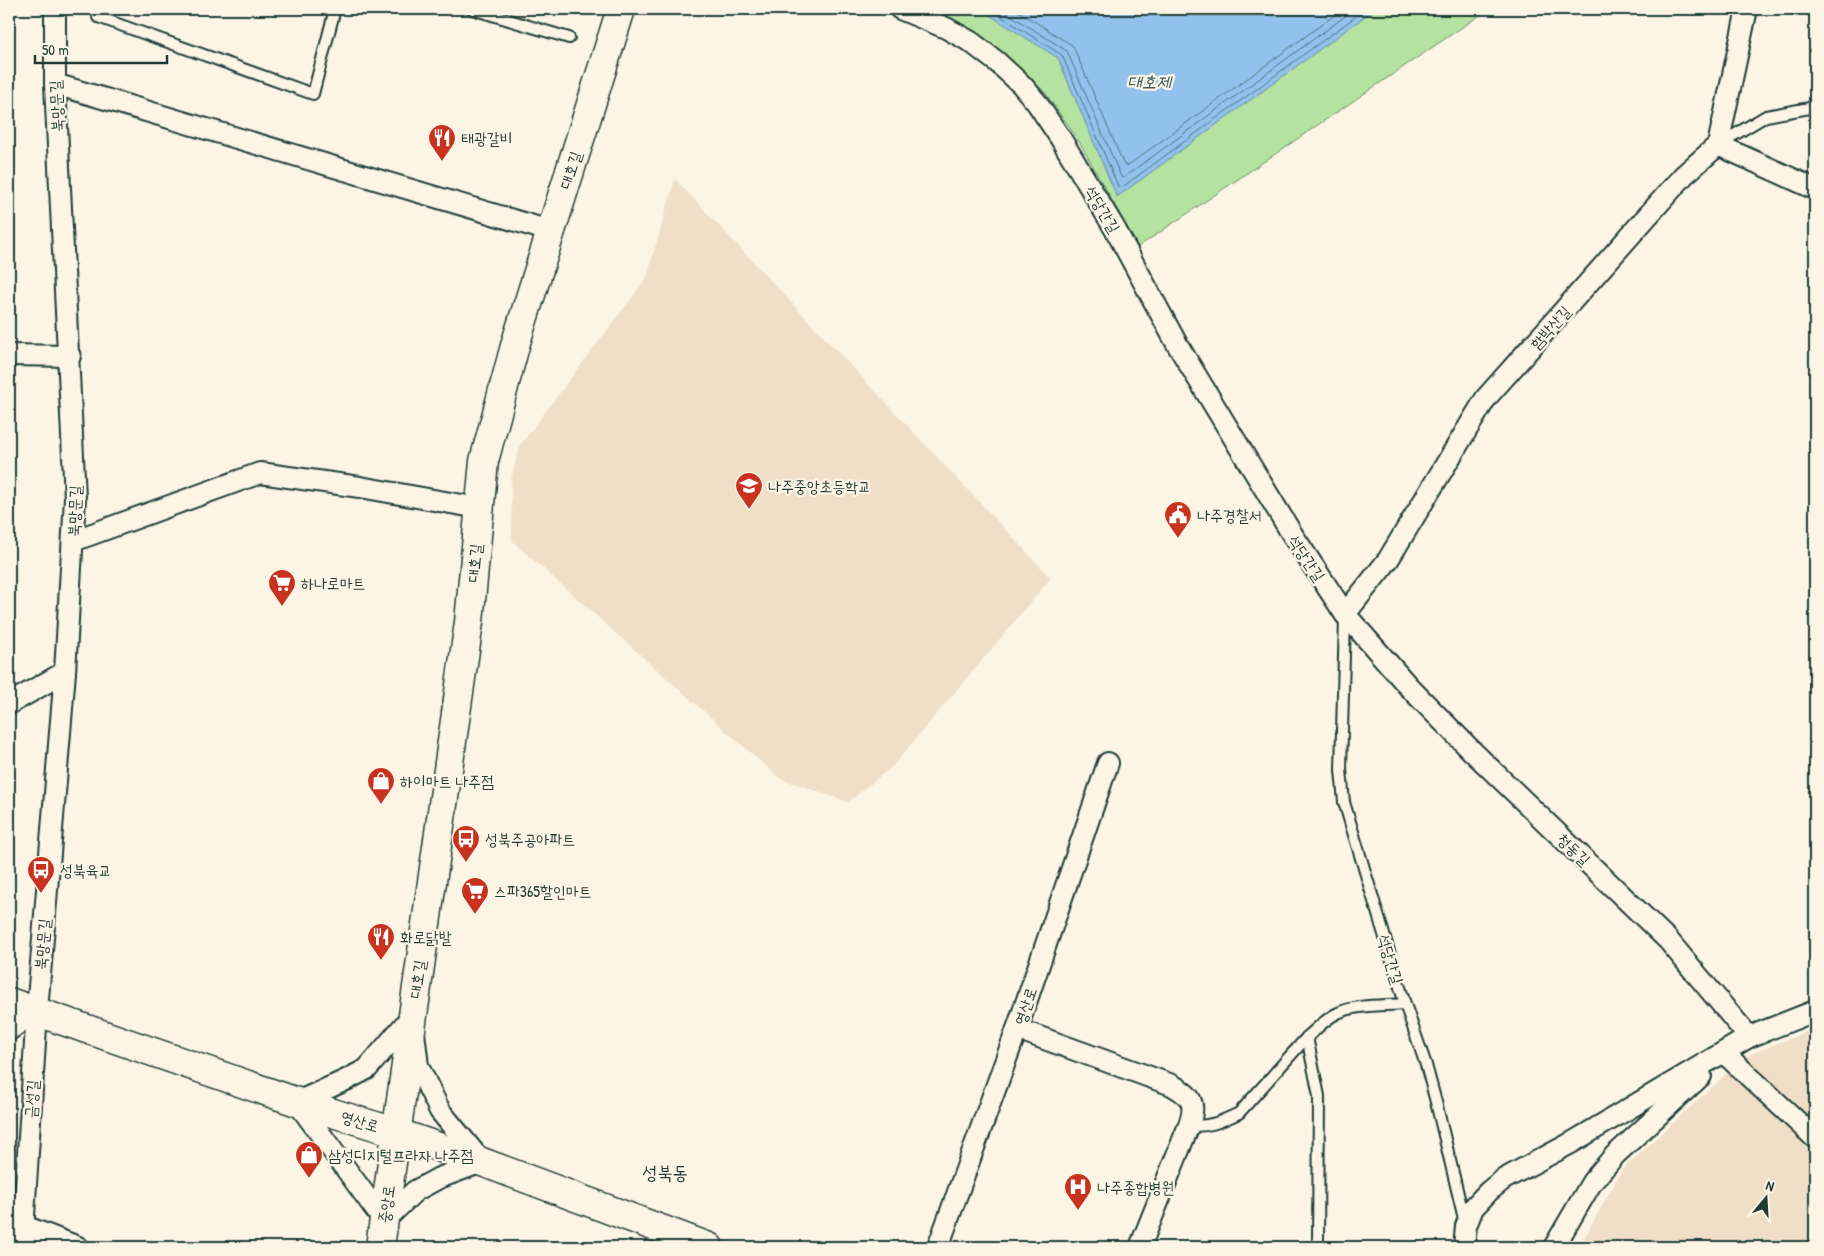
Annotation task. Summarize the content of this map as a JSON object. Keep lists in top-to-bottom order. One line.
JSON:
{"streets":{"street":["북망문길","대호길","석당간길","함박산길","청동길","영산로","금성길","중앙로"]},"crossings":[["북망문길","영산로"],["북망문길","금성길"],["대호길","영산로"],["대호길","중앙로"],["석당간길","함박산길"],["석당간길","청동길"],["함박산길","청동길"],["영산로","금성길"],["영산로","중앙로"]],"districts":["성북동"],"water":["대호제"],"places":{"restaurant":["태광갈비","화로닭발"],"school or university":["나주중앙초등학교"],"public building":["나주경찰서"],"supermarket":["하나로마트","스파365할인마트"],"shop":["하이마트 나주점","삼성디지털프라자 나주점"],"bus stop":["성북주공아파트","성북육교"],"hospital":["나주종합병원"]},"scale_bar":"50 m","north":"top"}
